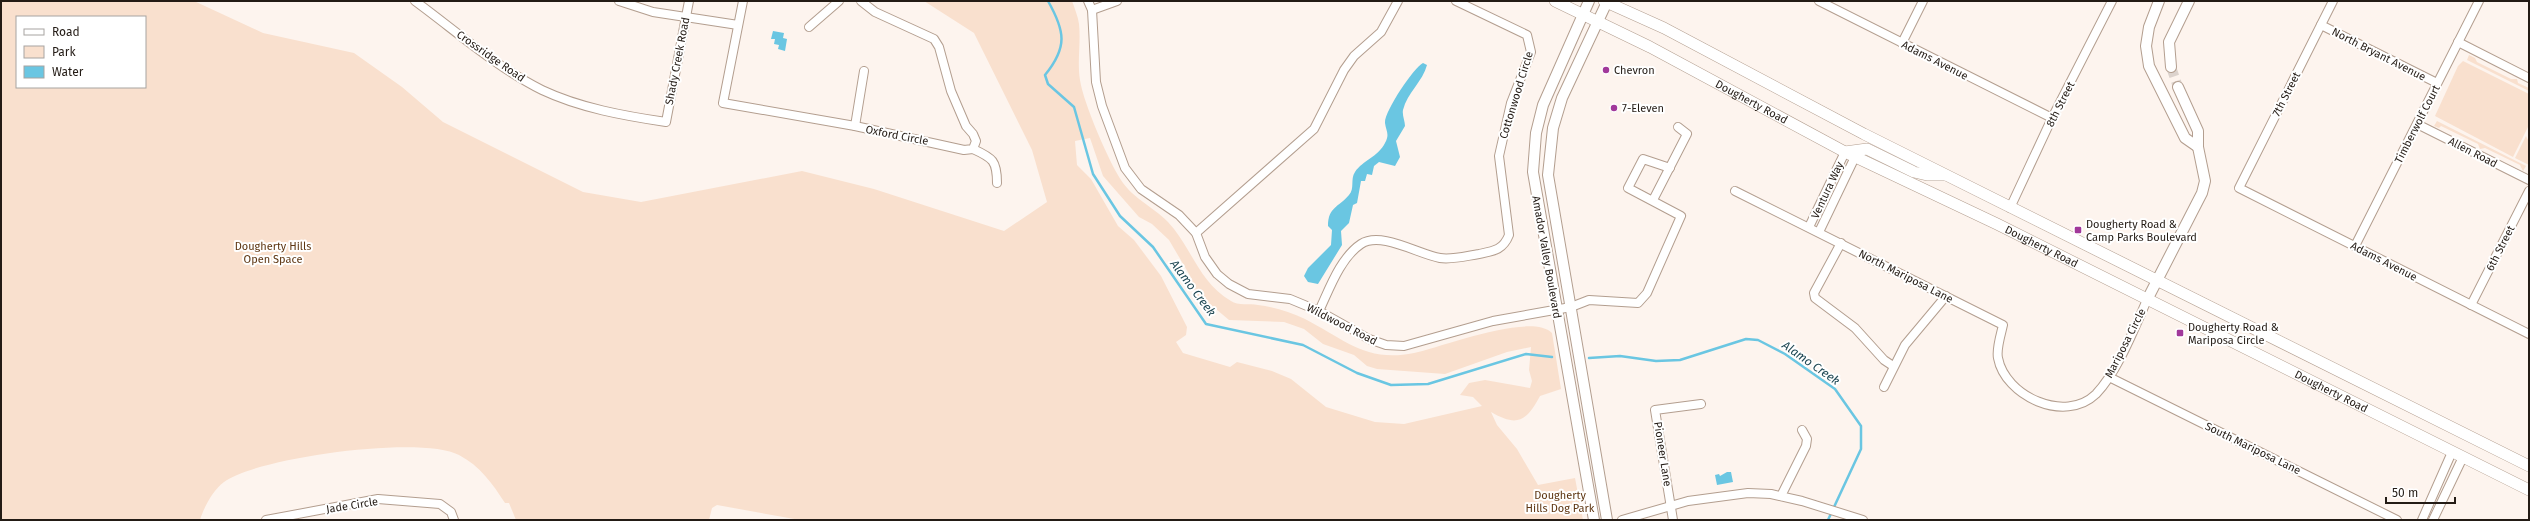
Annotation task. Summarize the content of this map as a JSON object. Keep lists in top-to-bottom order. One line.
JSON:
{"streets":{"main road":["Dougherty Road"],"street":["North Bryant Avenue","Crossridge Road","Adams Avenue","Shady Creek Road","7th Street","Cottonwood Circle","8th Street","Timberwolf Court","Oxford Circle","Allen Road","Ventura Way","6th Street","Amador Valley Boulevard","North Mariposa Lane","Wildwood Road","Mariposa Circle","South Mariposa Lane","Pioneer Lane","Jade Circle"]},"crossings":[["North Bryant Avenue","7th Street"],["North Bryant Avenue","Timberwolf Court"],["Crossridge Road","Shady Creek Road"],["Adams Avenue","7th Street"],["Adams Avenue","8th Street"],["Adams Avenue","Timberwolf Court"],["Adams Avenue","6th Street"],["Cottonwood Circle","Wildwood Road"],["Dougherty Road","8th Street"],["Dougherty Road","Ventura Way"],["Dougherty Road","Amador Valley Boulevard"],["Dougherty Road","Mariposa Circle"],["Timberwolf Court","Allen Road"],["Ventura Way","North Mariposa Lane"],["Amador Valley Boulevard","Wildwood Road"],["North Mariposa Lane","Mariposa Circle"],["Mariposa Circle","South Mariposa Lane"]],"water":["Alamo Creek"],"parks":["Dougherty Hills Open Space","Dougherty Hills Dog Park"],"places":{"other":["Chevron","7-Eleven"],"transit":["Dougherty Road & Camp Parks Boulevard","Dougherty Road & Mariposa Circle"]},"legend":["Road","Park","Water"],"scale_bar":"50 m"}
